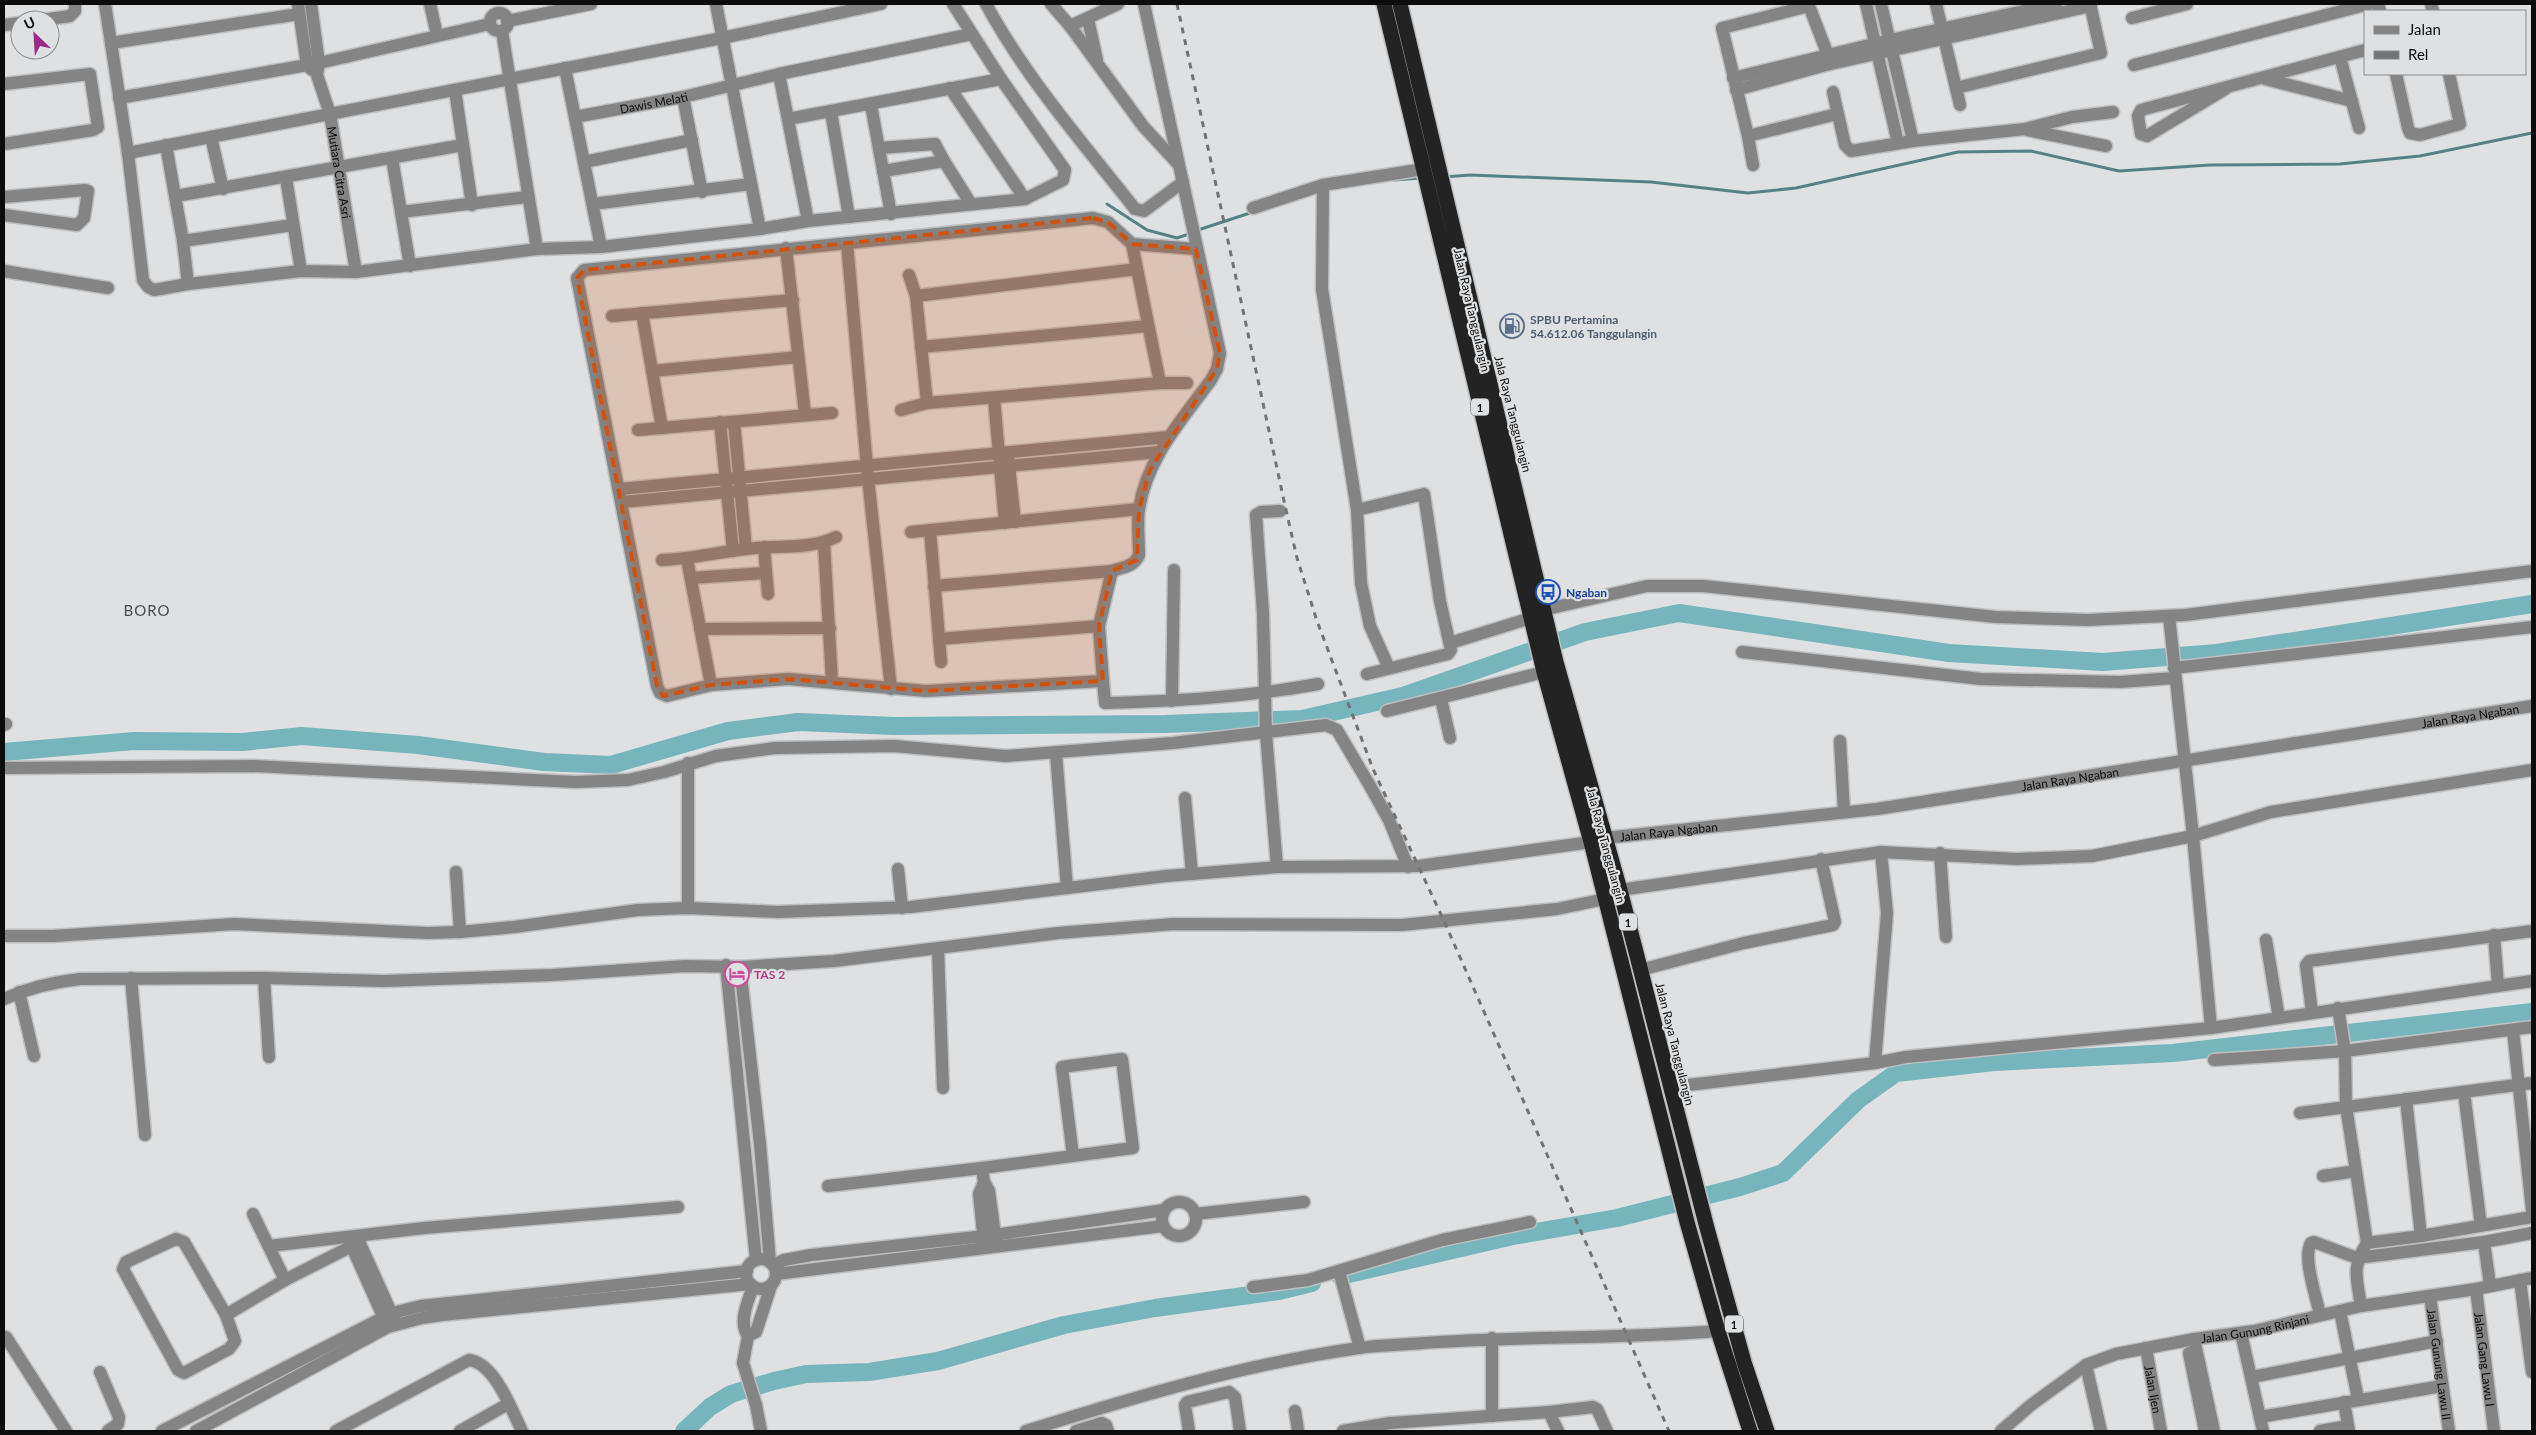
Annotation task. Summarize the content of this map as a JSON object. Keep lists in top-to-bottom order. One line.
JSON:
{"streets":{"highway":["Jalan Raya Tanggulangin","1","Jala Raya Tanggulangin"],"street":["Dawis Melati","Mutiara Citra Asri","Jalan Raya Ngaban","Jalan Gunung Rinjani","Jalan Gang Lawu I","Jalan Gunung Lawu II","Jalan Ijen"]},"crossings":[["Jalan Raya Tanggulangin","1"],["Jalan Raya Tanggulangin","Jala Raya Tanggulangin"],["Jalan Raya Tanggulangin","Jalan Raya Ngaban"],["1","Jala Raya Tanggulangin"],["Jala Raya Tanggulangin","Jalan Raya Ngaban"],["Jalan Gunung Rinjani","Jalan Gang Lawu I"],["Jalan Gunung Rinjani","Jalan Gunung Lawu II"],["Jalan Gunung Rinjani","Jalan Ijen"]],"districts":["BORO"],"places":{"fuel station":["SPBU Pertamina 54.612.06 Tanggulangin"],"bus stop":["Ngaban"],"hotel":["TAS 2"]},"legend":["Jalan","Rel"],"north":"top left"}
